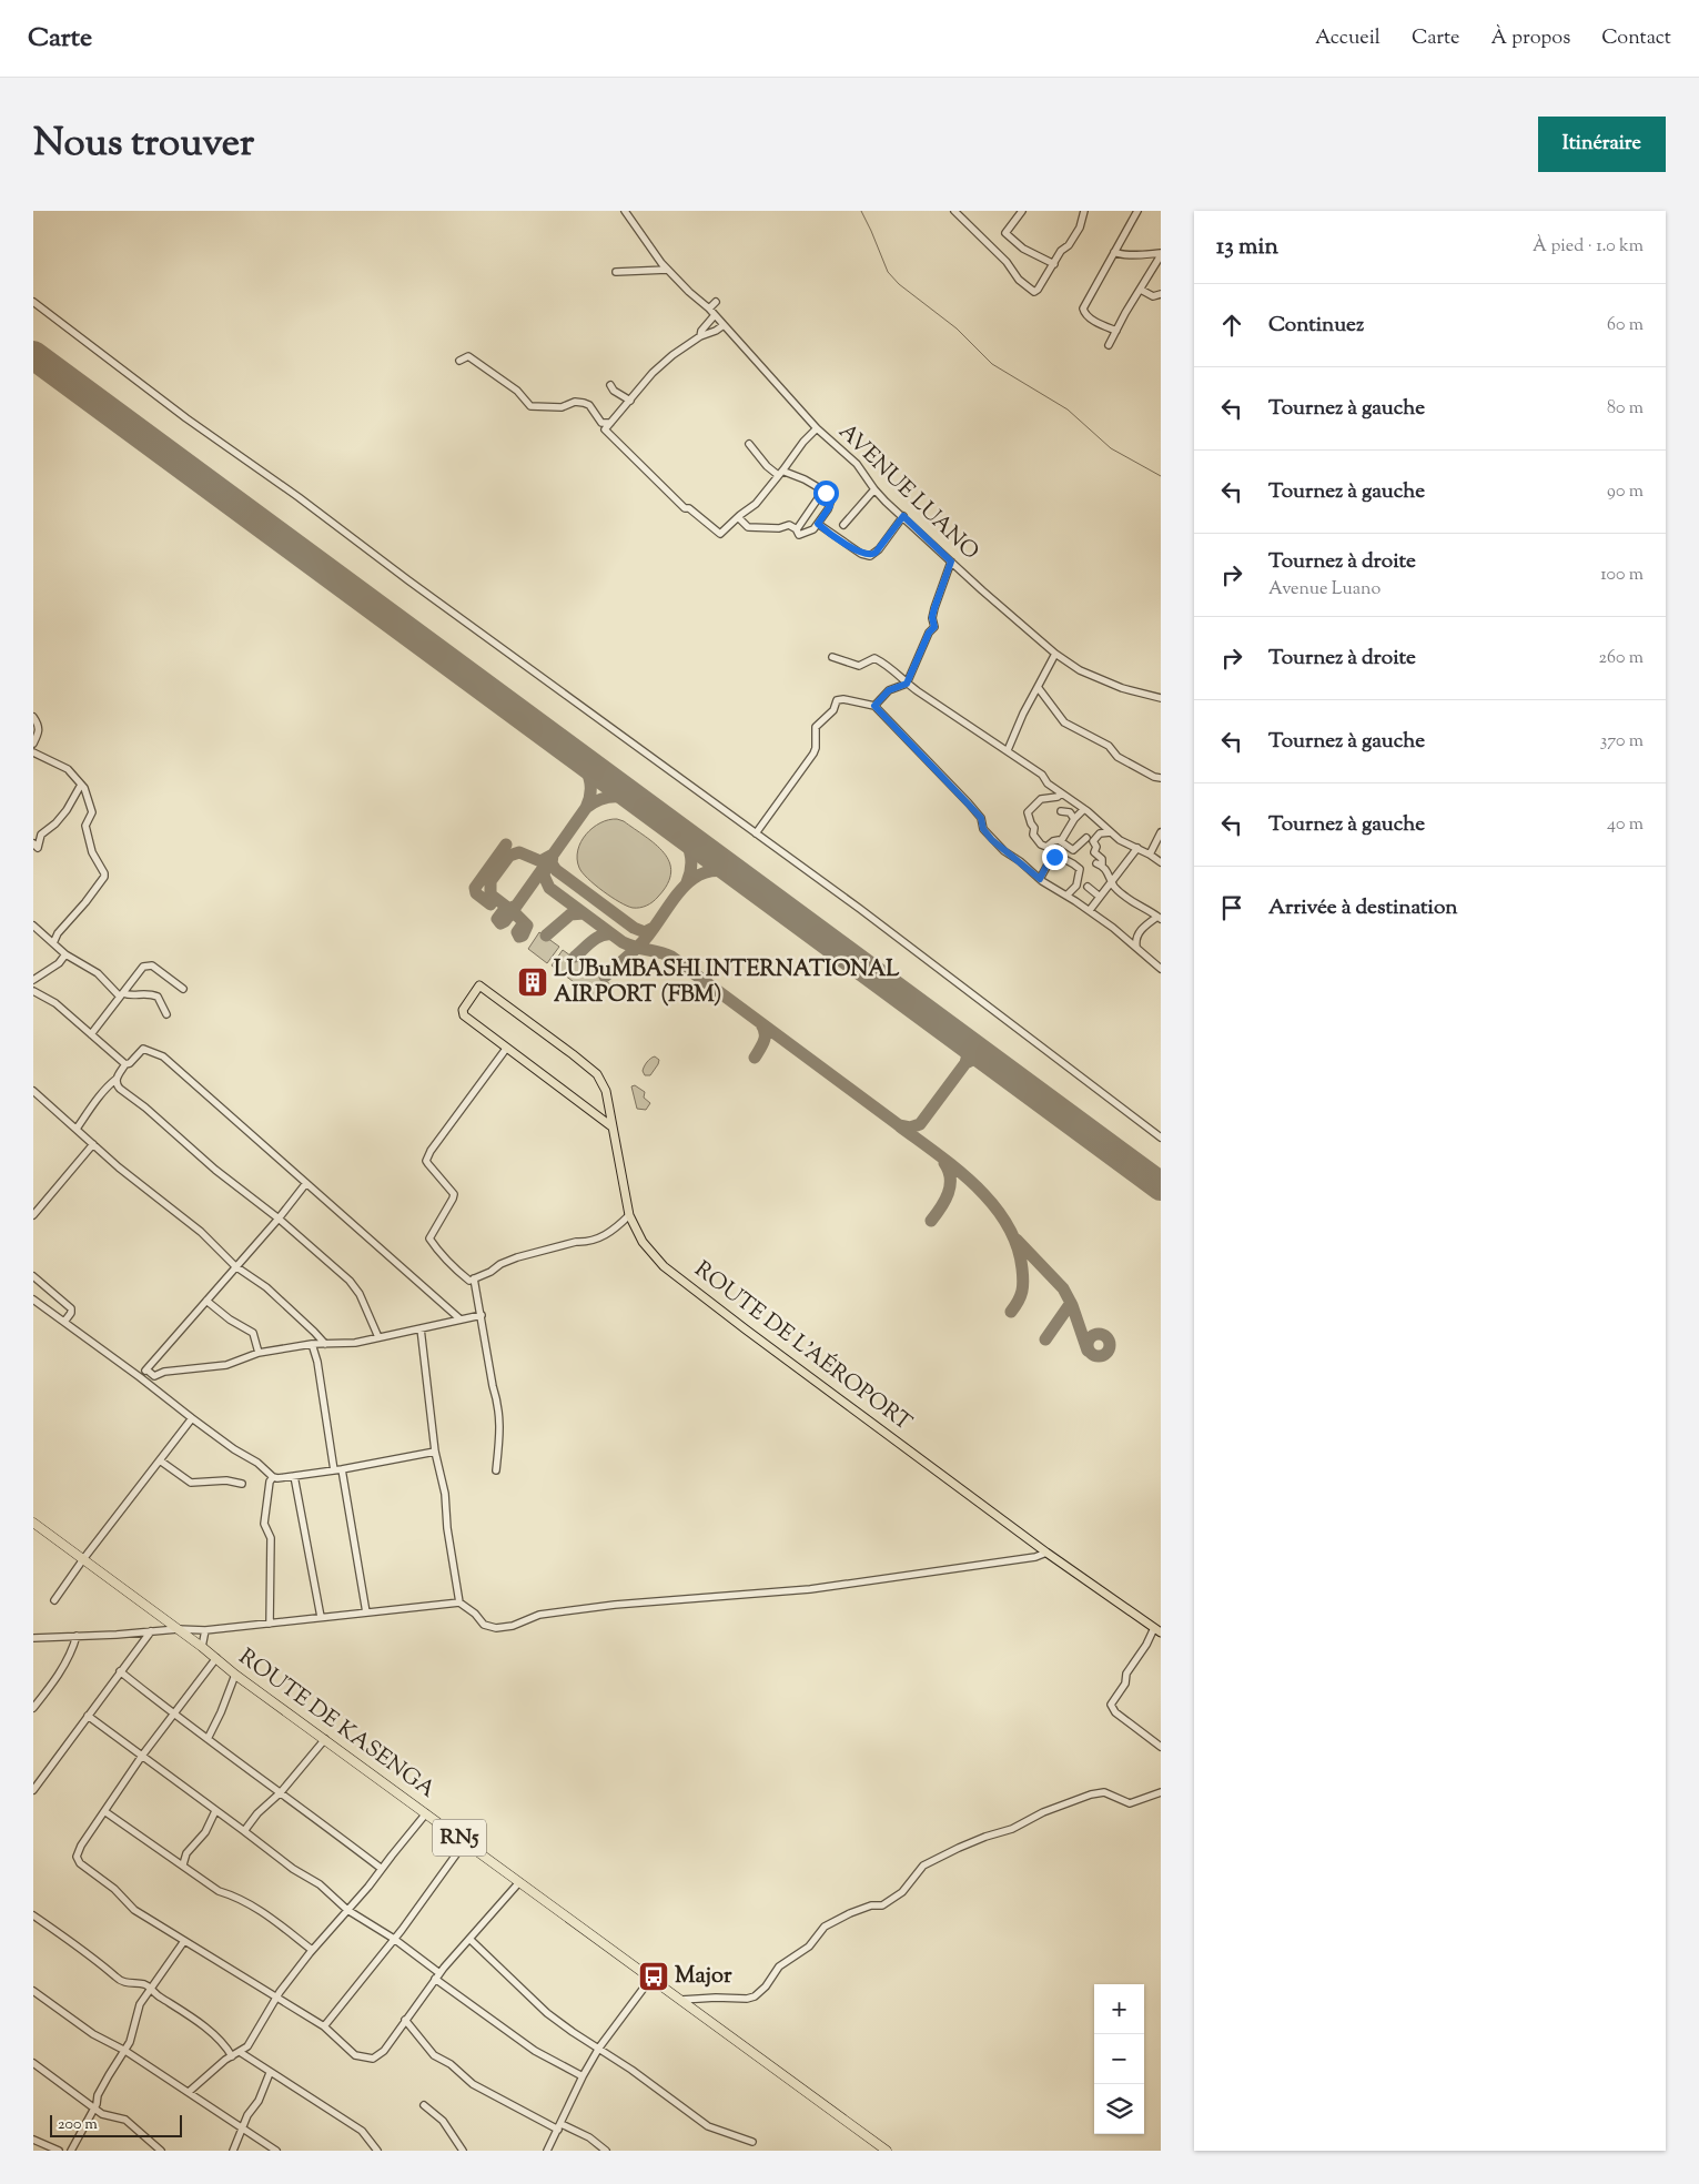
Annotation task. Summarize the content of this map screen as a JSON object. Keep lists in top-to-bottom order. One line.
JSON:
{"streets":{"highway":["ROUTE DE KASENGA","RN5"],"main road":["ROUTE DE L'AÉROPORT"],"street":["AVENUE LUANO"]},"places":{"building":["LUBuMBASHI INTERNATIONAL AIRPORT (FBM)"],"bus stop":["Major"]},"scale_bar":"200 m","page":{"header":"Carte","nav":["Accueil","Carte","À propos","Contact"],"title":"Nous trouver","buttons":"Itinéraire","heading":["13 min","À pied · 1.0 km"],"list":[["Continuez","60 m"],["Tournez à gauche","80 m"],["Tournez à gauche","90 m"],["Tournez à droite","Avenue Luano","100 m"],["Tournez à droite","260 m"],["Tournez à gauche","370 m"],["Tournez à gauche","40 m"],"Arrivée à destination"],"map_buttons":["+","−"],"scale":"200 m"}}
